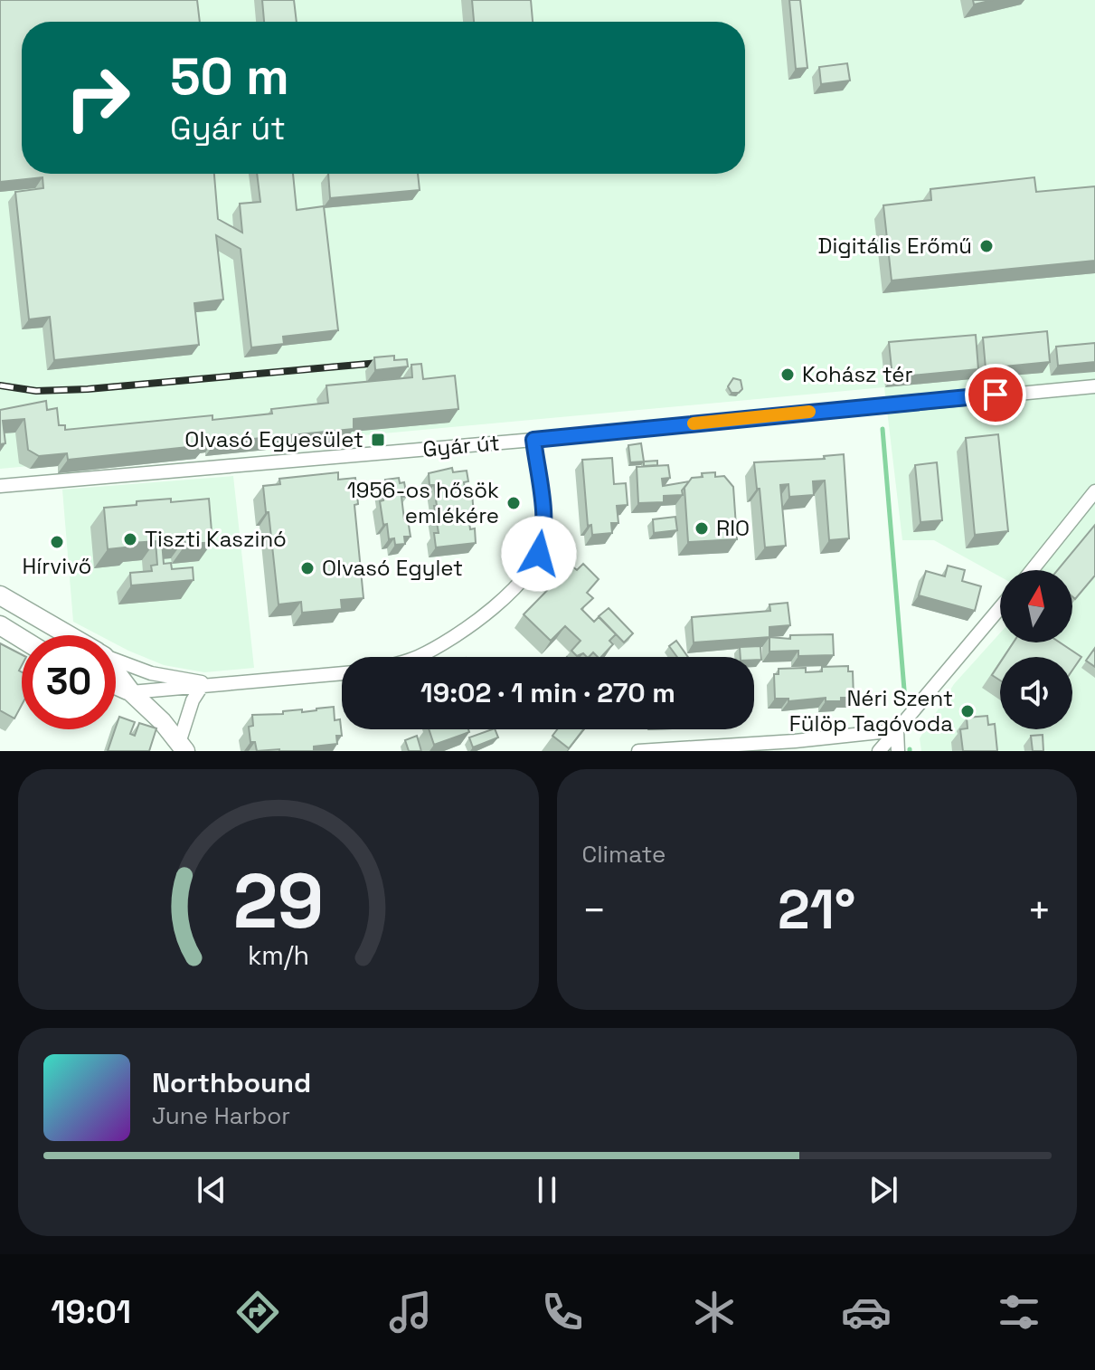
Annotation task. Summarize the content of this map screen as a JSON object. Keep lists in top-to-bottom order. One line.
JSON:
{"streets":{"street":["Gyár út"]},"places":{"other":["Digitális Erőmű","Kohász tér","1956-os hősök emlékére","RIO","Tiszti Kaszinó","Hírvivő","Olvasó Egylet","Néri Szent Fülöp Tagóvoda"],"transit":["Olvasó Egyesület"]},"north":"top","page":{"turn":["50 m","Gyár út"],"limit":"30","trip":"19:02 · 1 min · 270 m","tile":"Climate","heat":["−","21°","+"],"song":["Northbound","June Harbor"],"tabs":"19:01","gauge":["29","km/h"]}}
